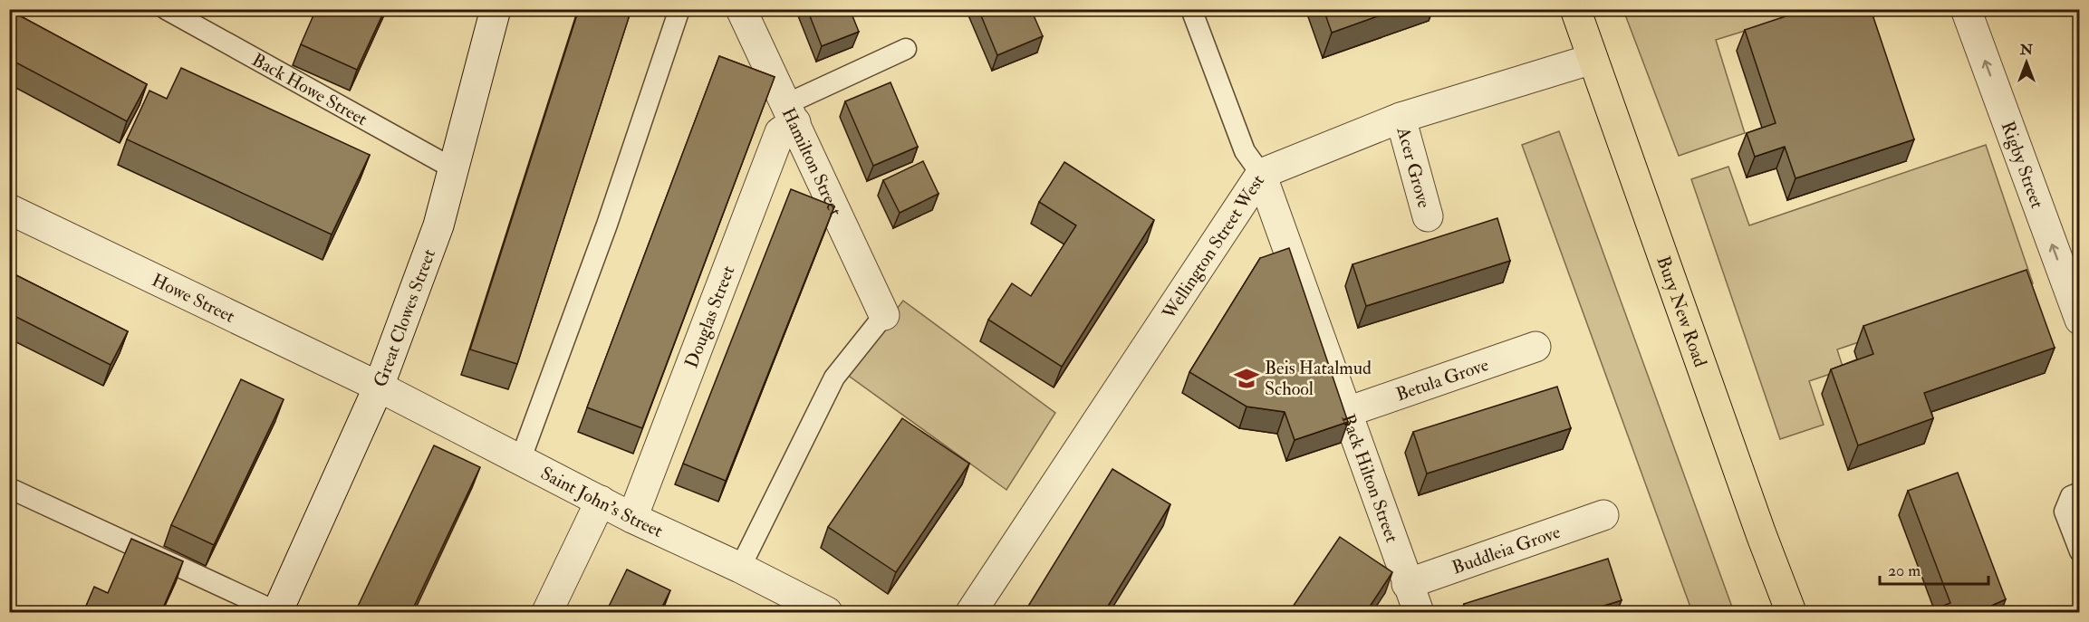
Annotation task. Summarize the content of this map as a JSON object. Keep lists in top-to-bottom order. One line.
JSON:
{"streets":{"highway":["Bury New Road"],"street":["Hamilton Street","Rigby Street","Acer Grove","Wellington Street West","Howe Street","Douglas Street","Great Clowes Street","Betula Grove","Back Hilton Street","Saint John's Street","Buddleia Grove"],"lane":["Back Howe Street"]},"crossings":[["Back Howe Street","Great Clowes Street"],["Hamilton Street","Douglas Street"],["Acer Grove","Wellington Street West"],["Wellington Street West","Bury New Road"],["Wellington Street West","Back Hilton Street"],["Howe Street","Great Clowes Street"],["Howe Street","Saint John's Street"],["Douglas Street","Saint John's Street"],["Great Clowes Street","Saint John's Street"],["Betula Grove","Back Hilton Street"],["Back Hilton Street","Buddleia Grove"]],"one_way":["Rigby Street"],"places":{"school or university":["Beis Hatalmud School"]},"scale_bar":"20 m","north":"top"}
